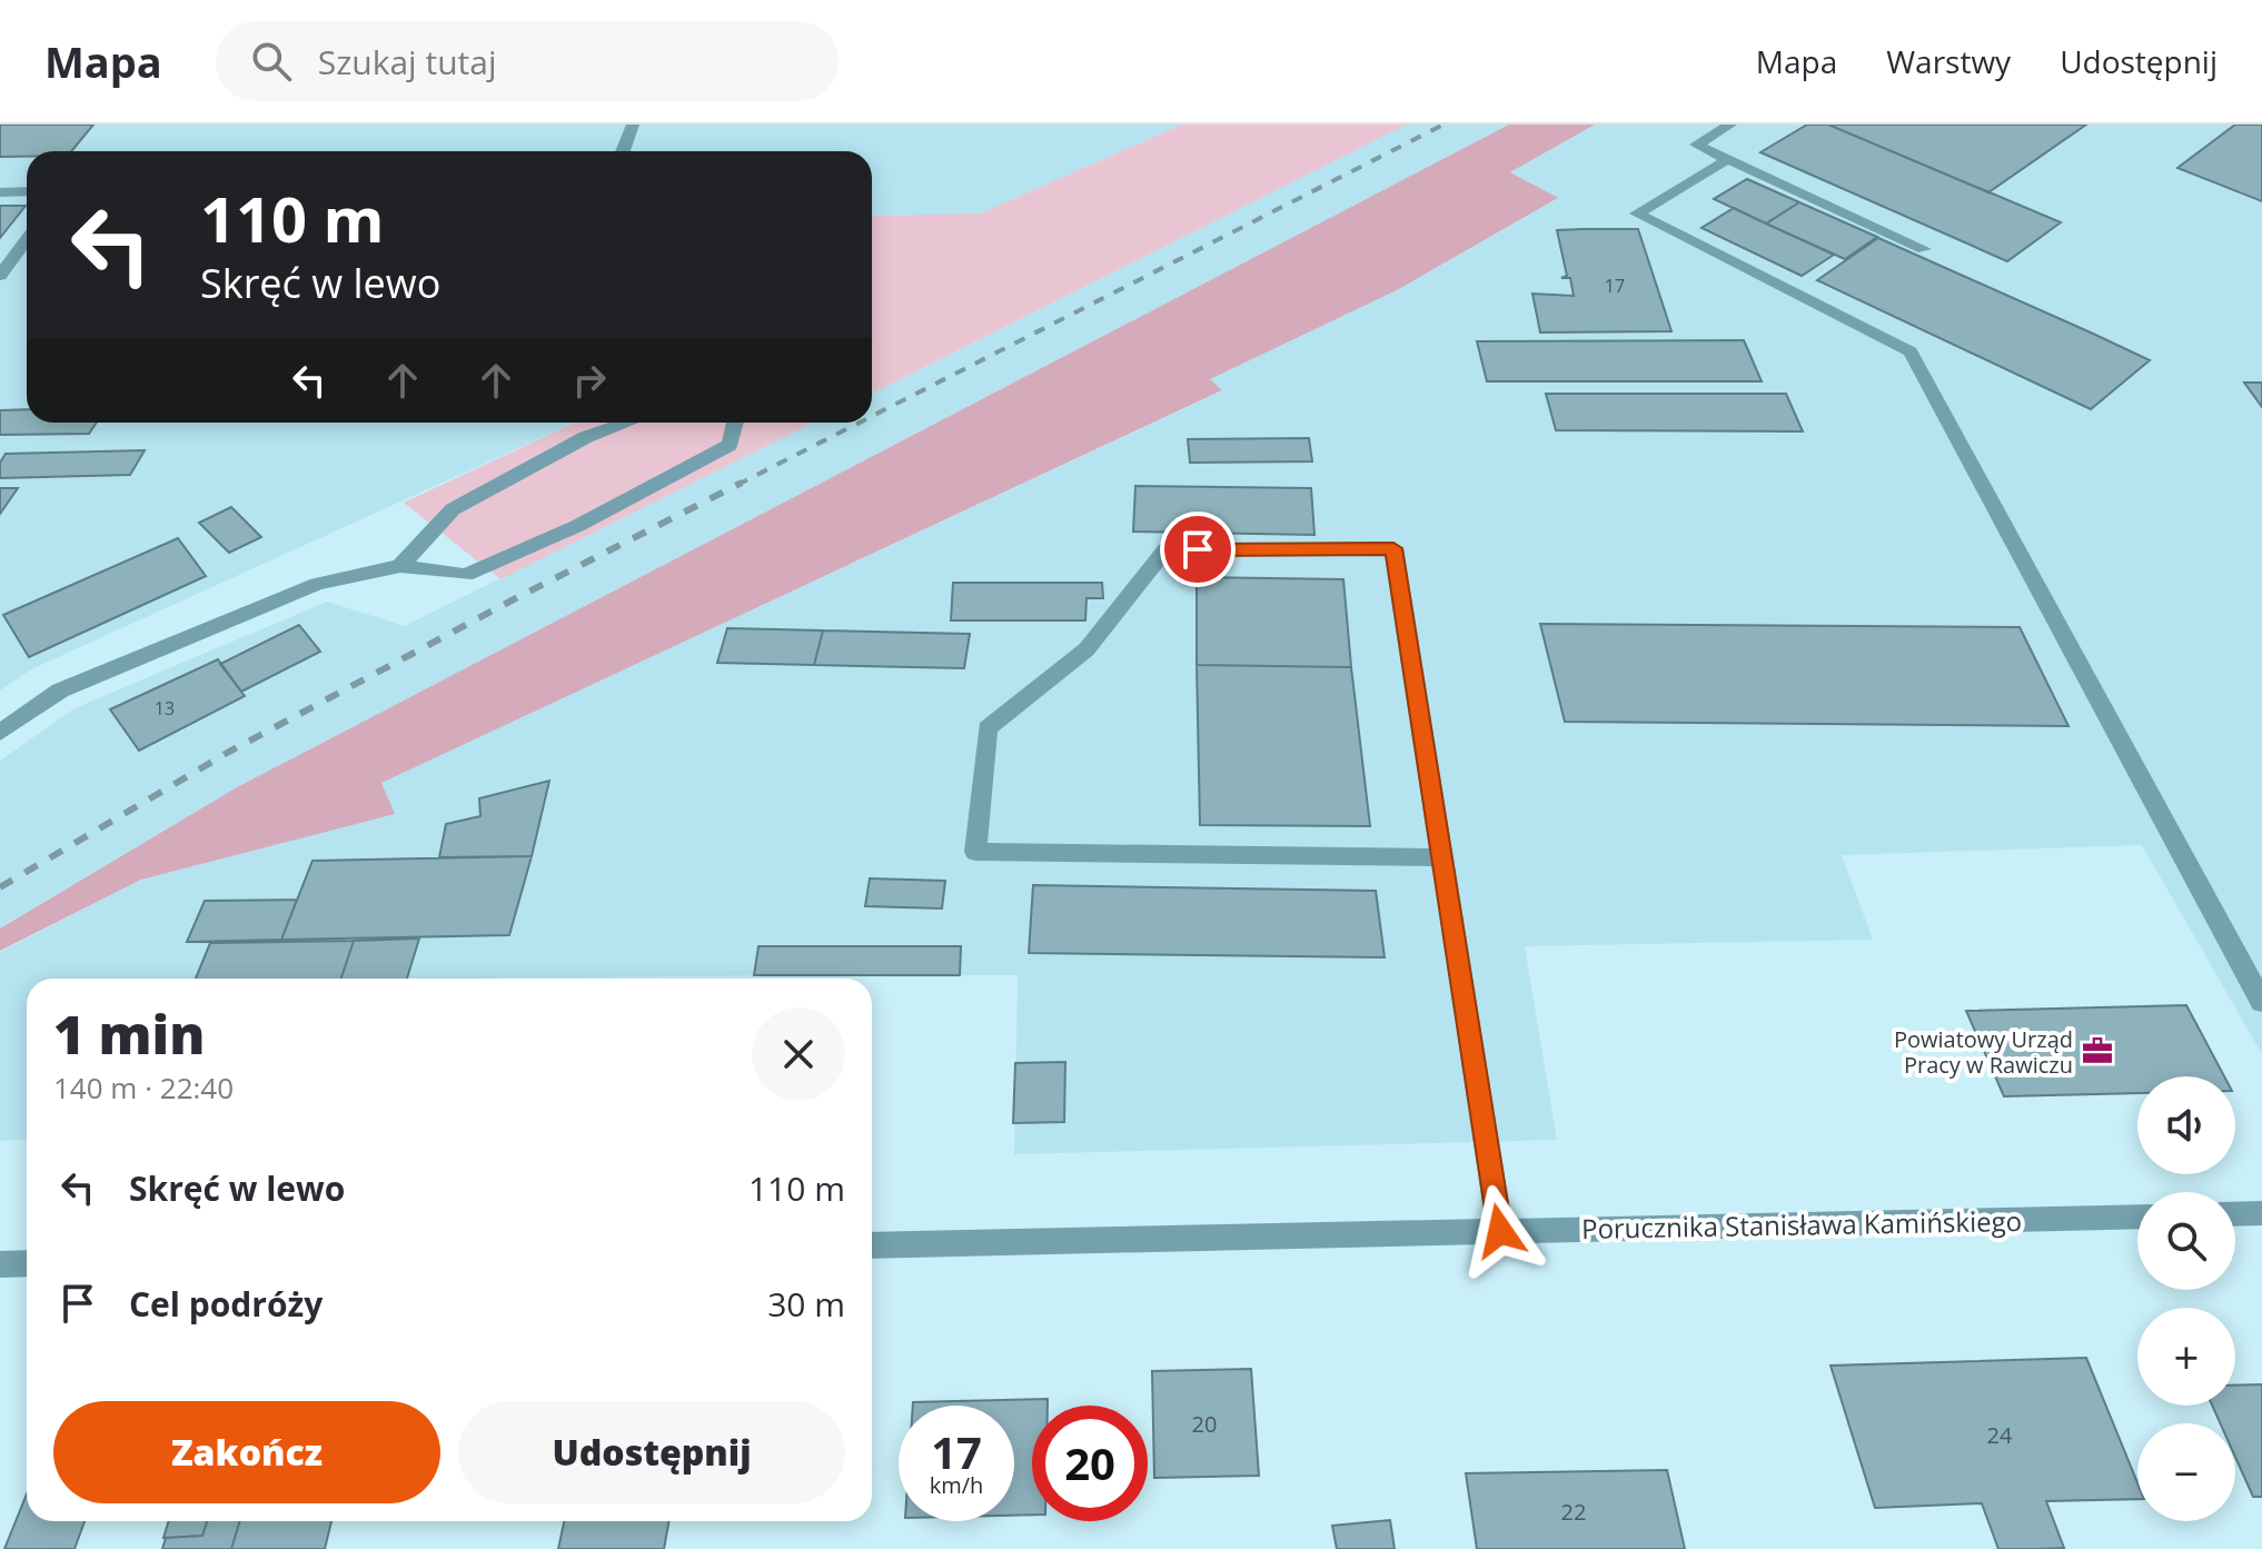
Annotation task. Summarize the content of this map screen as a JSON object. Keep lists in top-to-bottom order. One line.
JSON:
{"streets":{"street":["Porucznika Stanisława Kamińskiego"]},"places":{"office":["Powiatowy Urząd Pracy w Rawiczu"]},"house_numbers":["17","13","20","24","22"],"page":{"header":"Mapa","search":"Szukaj tutaj","nav":["Mapa","Warstwy","Udostępnij"],"turn":["110 m","Skręć w lewo"],"heading":["1 min","140 m · 22:40"],"map_buttons":["+","−"],"list":[{"name":"Skręć w lewo","value":"110 m"},{"name":"Cel podróży","value":"30 m"}],"buttons":["Zakończ","Udostępnij"],"speed":"17 km/h","limit":"20"}}
